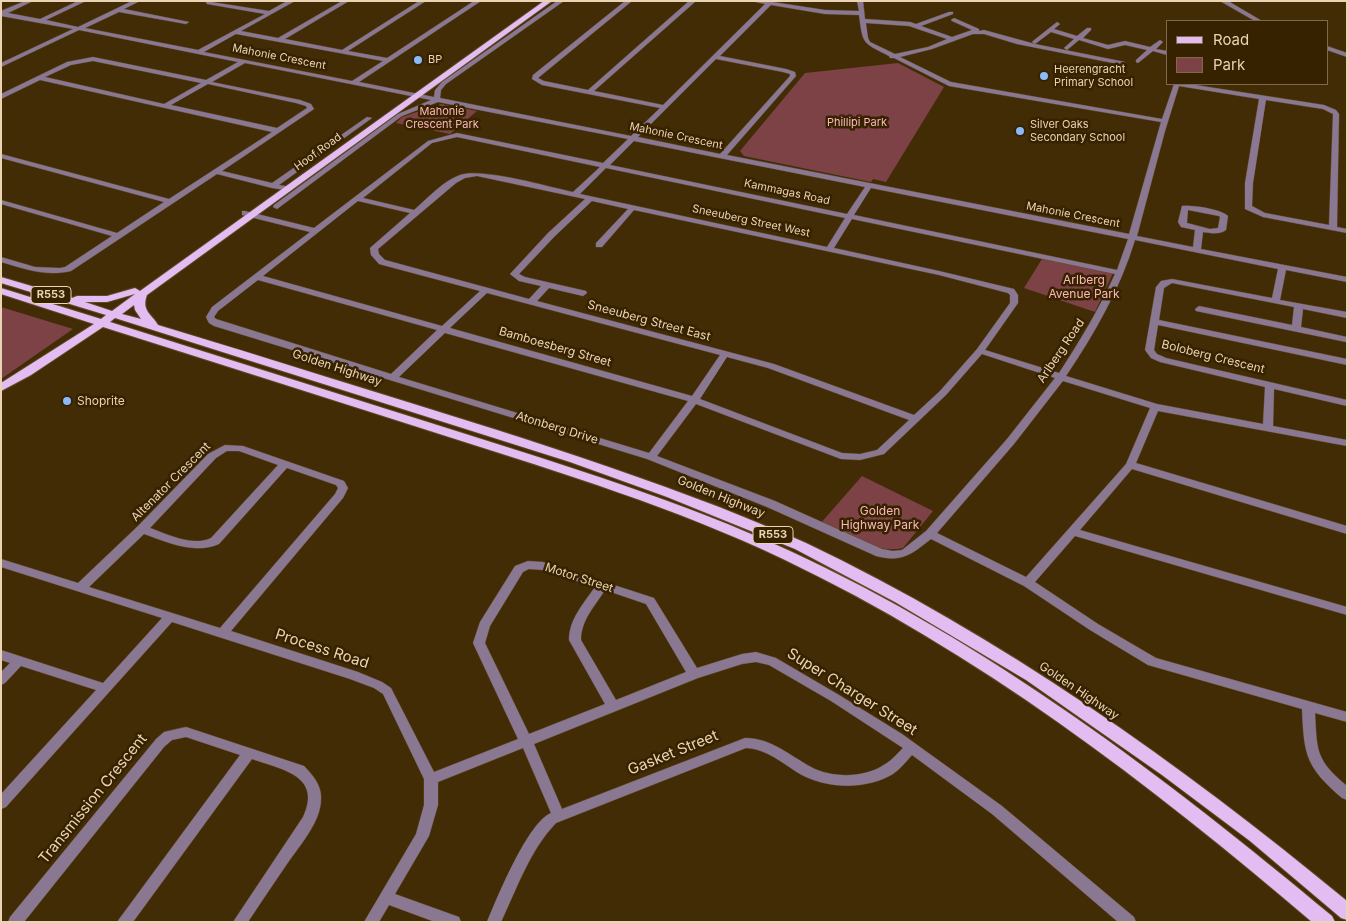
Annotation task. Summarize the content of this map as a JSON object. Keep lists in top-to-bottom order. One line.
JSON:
{"streets":{"main road":["Hoof Road","R553","Golden Highway"],"street":["Mahonie Crescent","Kammagas Road","Sneeuberg Street West","Sneeuberg Street East","Bamboesberg Street","Arlberg Road","Boloberg Crescent","Atonberg Drive","Altenator Crescent","Motor Street","Process Road","Super Charger Street","Gasket Street","Transmission Crescent"]},"crossings":[["Mahonie Crescent","Hoof Road"],["Mahonie Crescent","Arlberg Road"],["Hoof Road","Golden Highway"],["Kammagas Road","Arlberg Road"],["Sneeuberg Street West","Sneeuberg Street East"],["Sneeuberg Street West","Bamboesberg Street"],["Sneeuberg Street East","Bamboesberg Street"],["Bamboesberg Street","Atonberg Drive"],["Arlberg Road","Atonberg Drive"],["Altenator Crescent","Process Road"],["Motor Street","Super Charger Street"],["Motor Street","Gasket Street"],["Process Road","Super Charger Street"],["Super Charger Street","Gasket Street"]],"parks":["Mahonie Crescent Park","Phillipi Park","Arlberg Avenue Park","Golden Highway Park"],"places":["BP","Heerengracht Primary School","Silver Oaks Secondary School","Shoprite"],"legend":["Road","Park"]}
